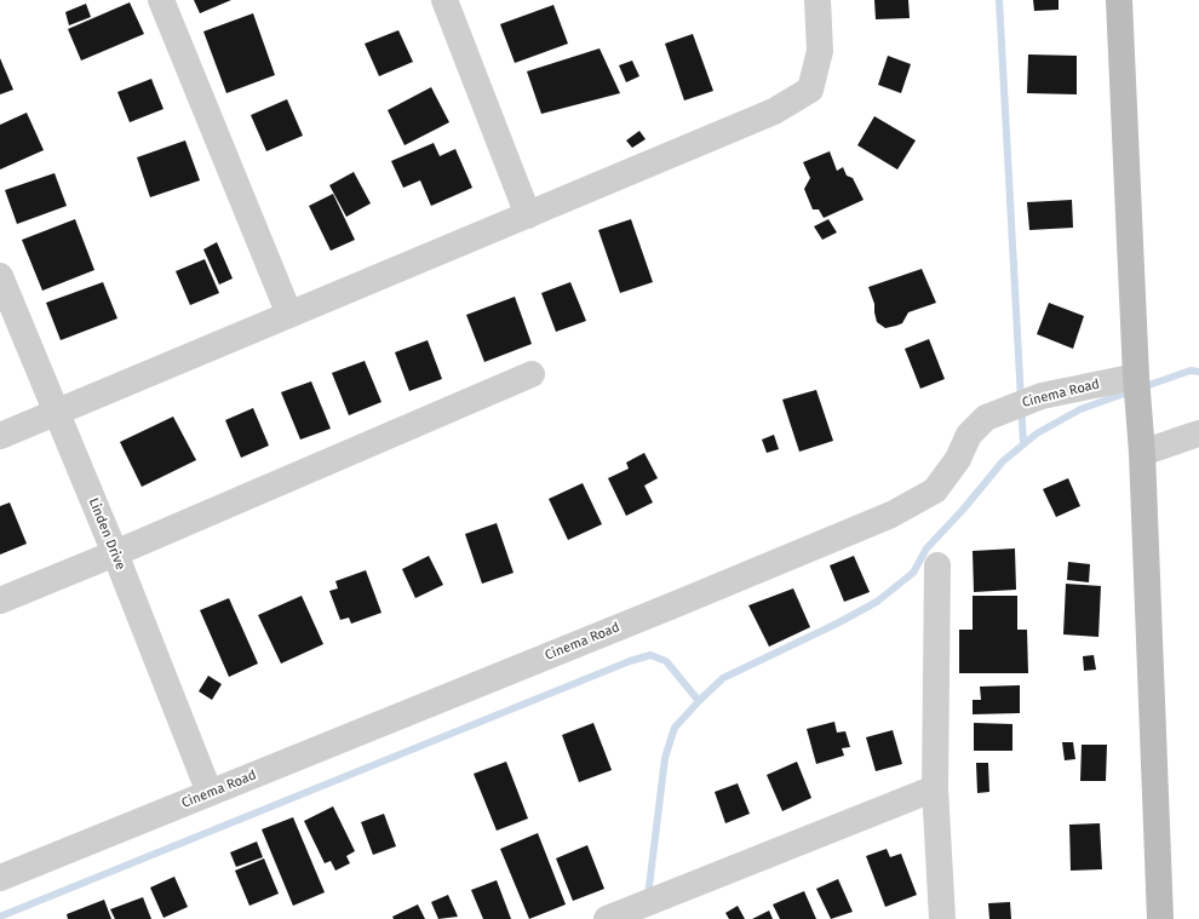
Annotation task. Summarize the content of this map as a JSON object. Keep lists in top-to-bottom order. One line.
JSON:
{"streets":{"street":["Cinema Road","Linden Drive"]},"crossings":[["Cinema Road","Linden Drive"]]}
